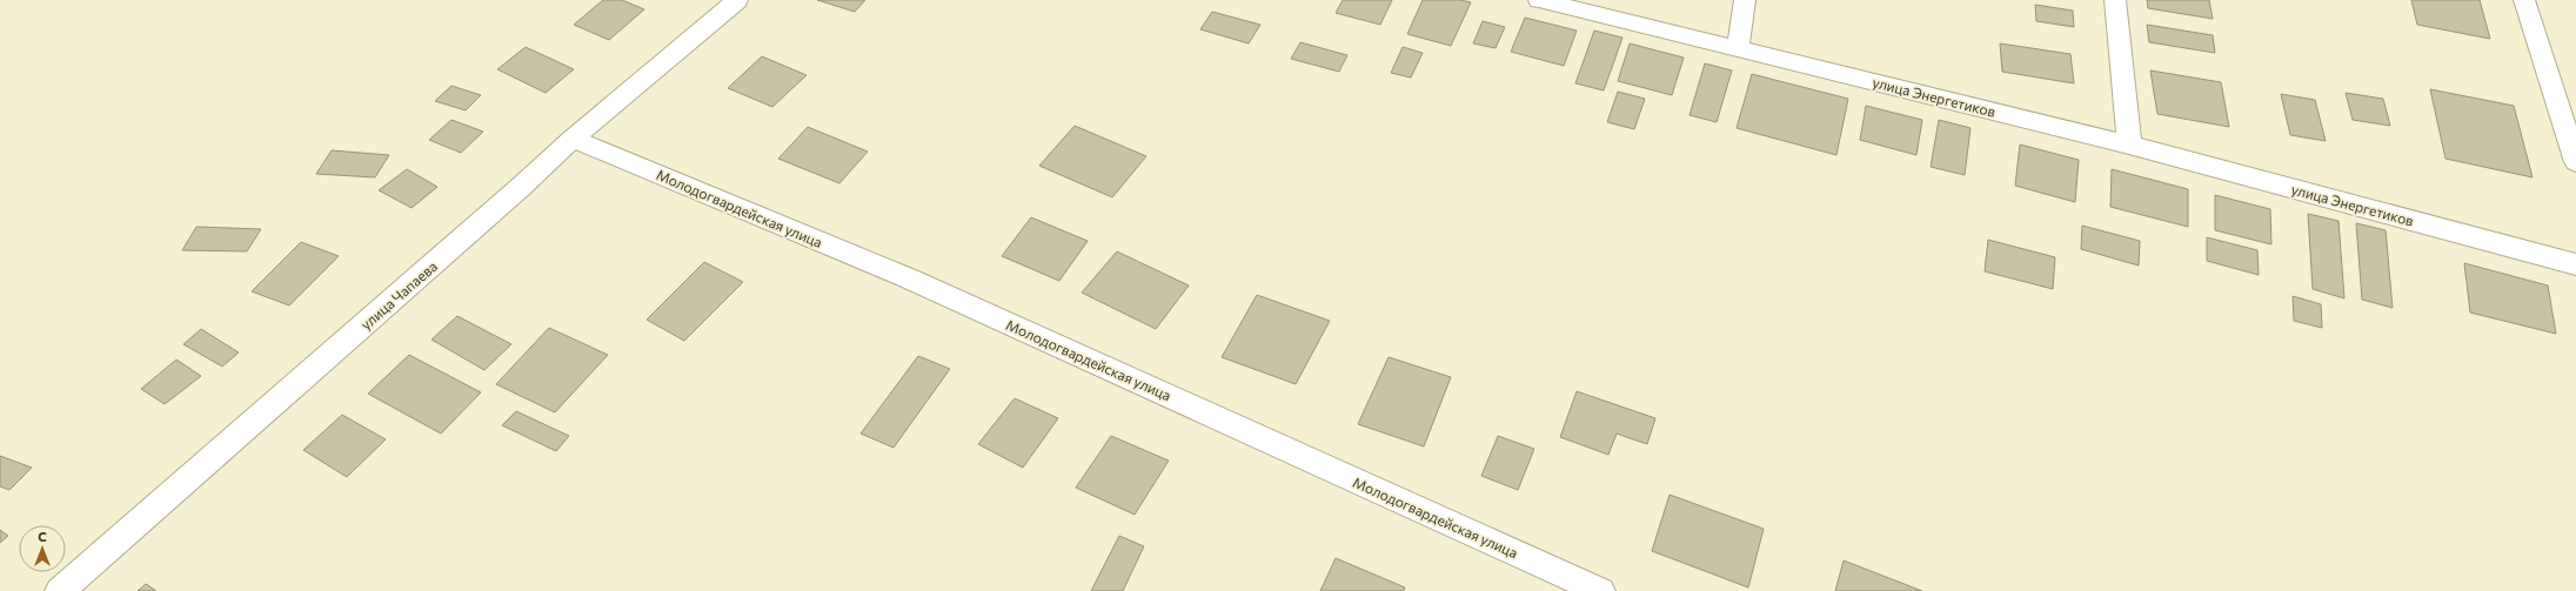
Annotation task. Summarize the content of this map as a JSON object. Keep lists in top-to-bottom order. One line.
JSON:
{"streets":{"street":["улица Энергетиков","Молодогвардейская улица","улица Чапаева"]},"crossings":[["Молодогвардейская улица","улица Чапаева"]],"north":"top"}
